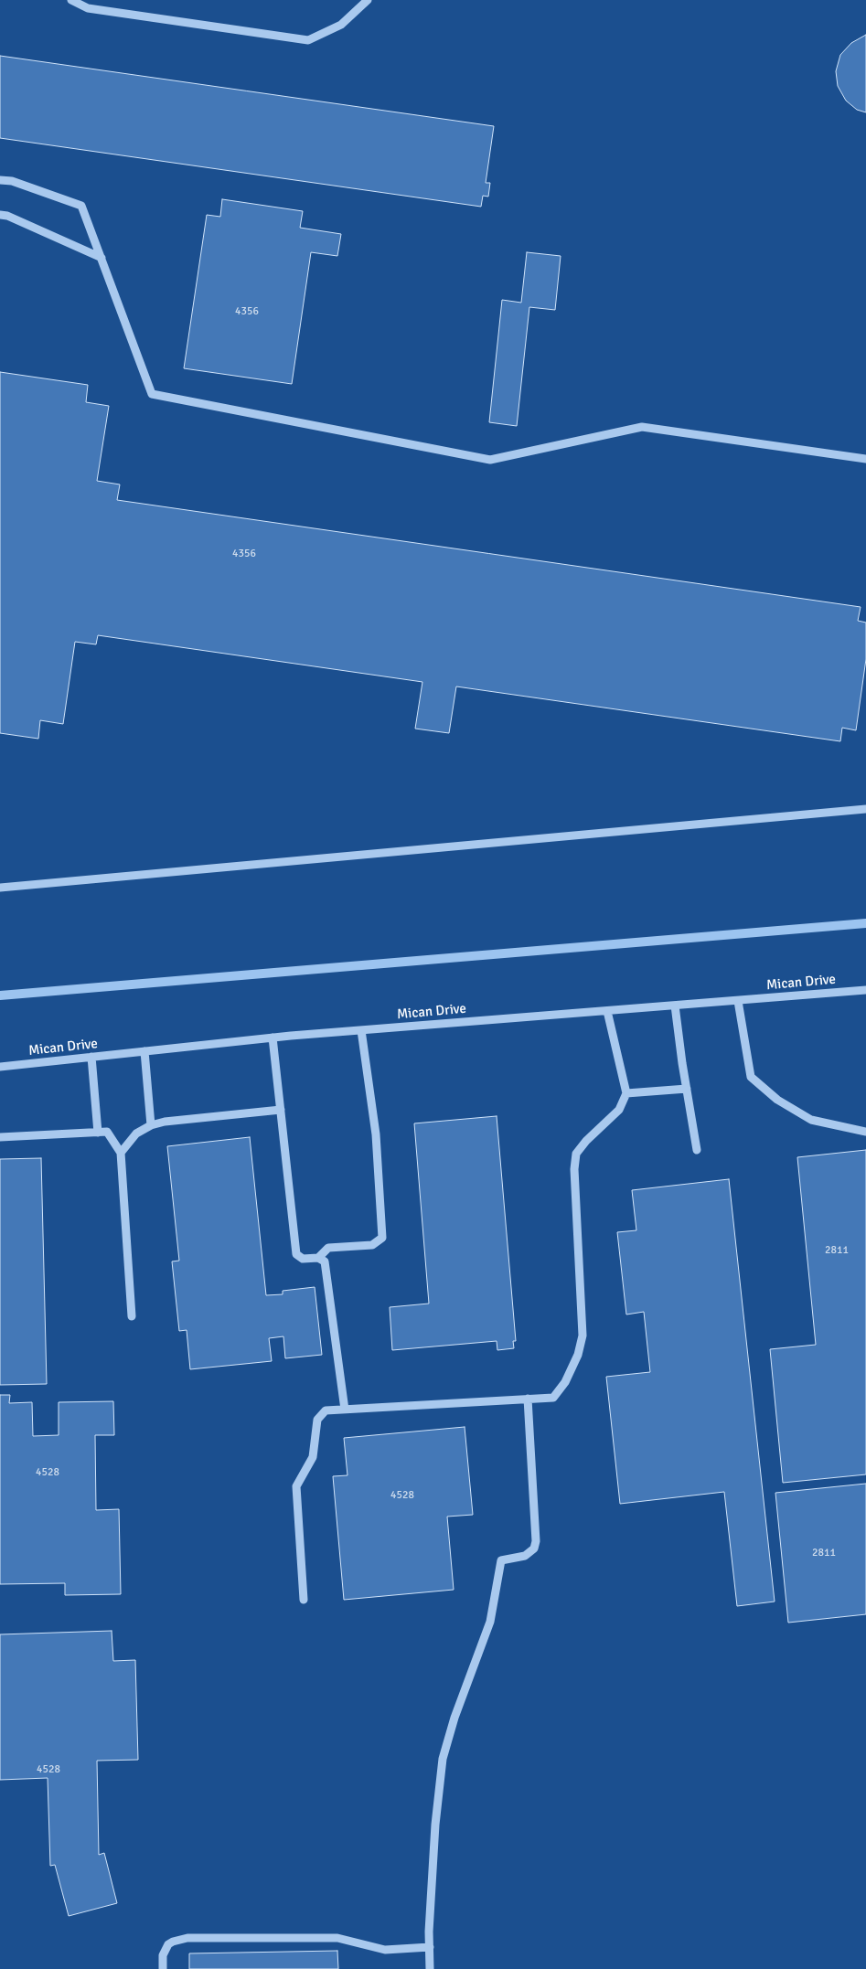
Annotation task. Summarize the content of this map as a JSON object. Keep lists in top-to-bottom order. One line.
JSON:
{"streets":{"street":["Mican Drive"]},"house_numbers":["4356","4356","2811","4528","4528","2811","4528"]}
